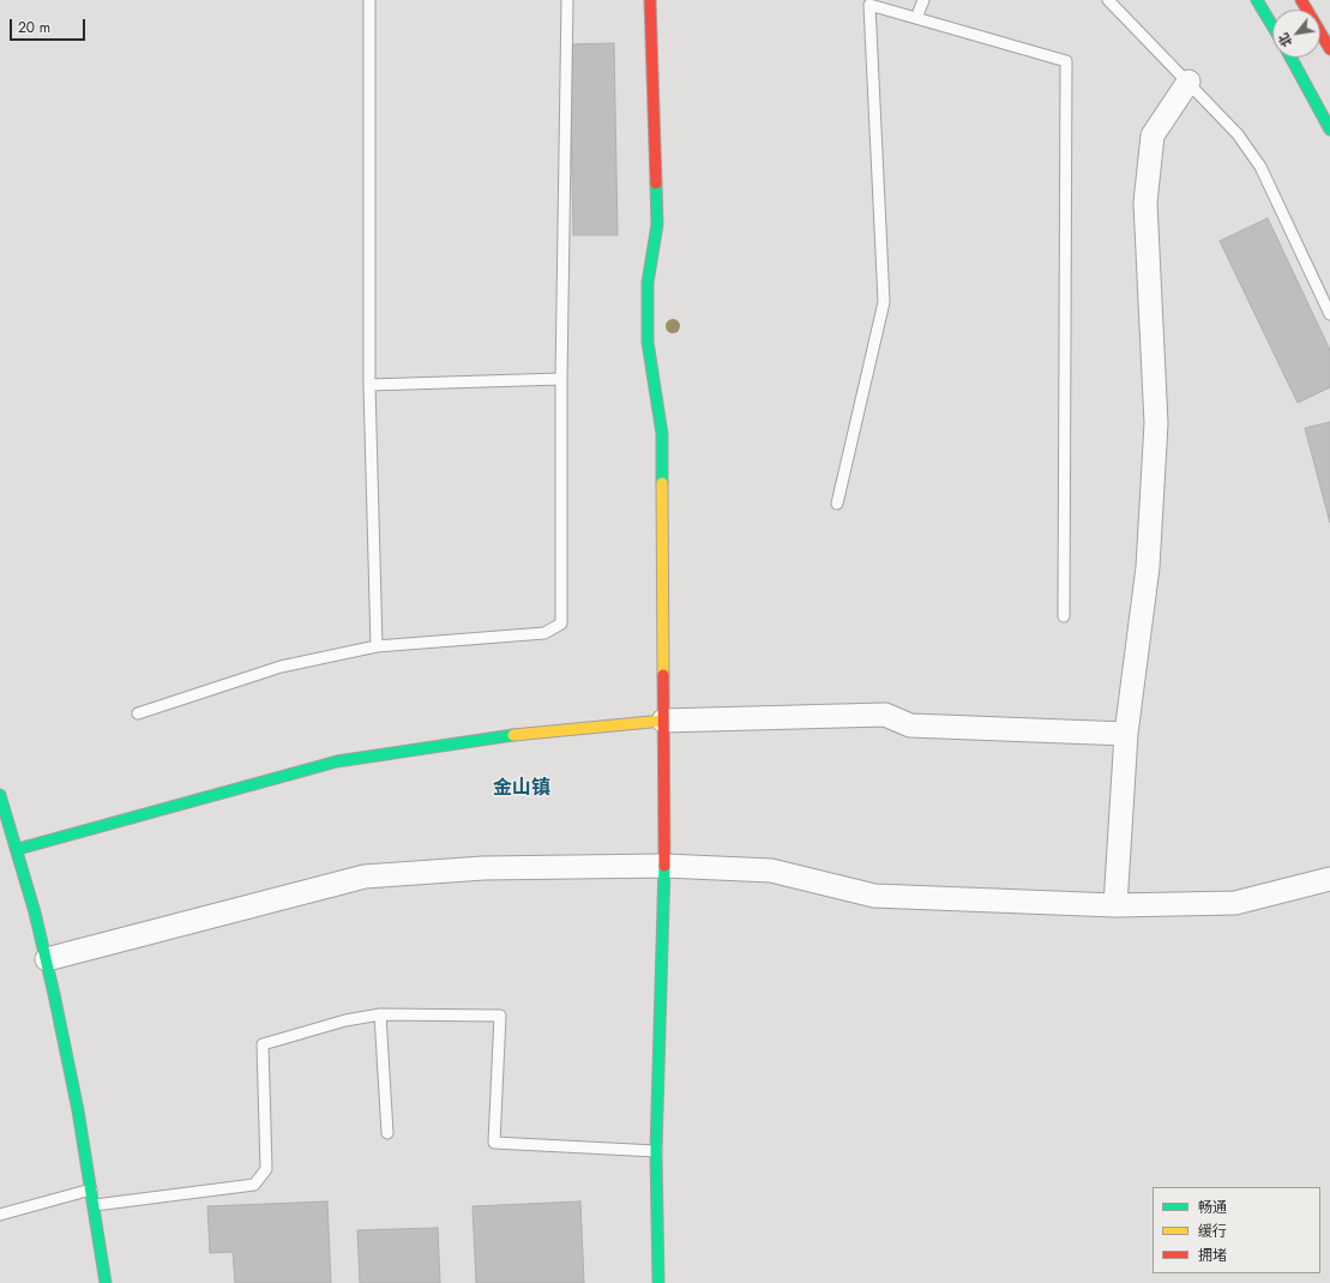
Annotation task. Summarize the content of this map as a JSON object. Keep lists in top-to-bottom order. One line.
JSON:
{"districts":["金山镇"],"legend":["畅通","缓行","拥堵"],"scale_bar":"20 m","north":"bottom left"}
